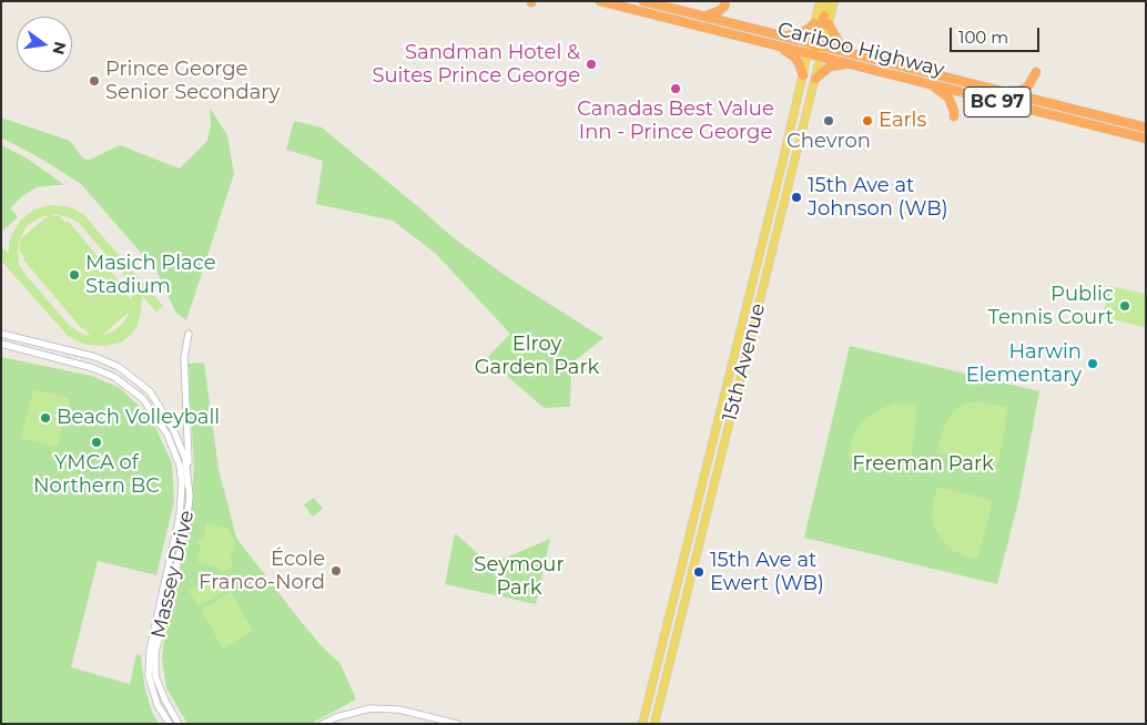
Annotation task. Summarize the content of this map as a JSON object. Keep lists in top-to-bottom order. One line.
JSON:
{"streets":{"highway":["Cariboo Highway","BC 97"],"main road":["15th Avenue"],"street":["Massey Drive"]},"crossings":[["Cariboo Highway","15th Avenue"]],"parks":["Elroy Garden Park","Freeman Park","Seymour Park"],"places":["Sandman Hotel & Suites Prince George","Prince George Senior Secondary","Canadas Best Value Inn - Prince George","Chevron","Earls","15th Ave at Johnson (WB)","Masich Place Stadium","Public Tennis Court","Harwin Elementary","Beach Volleyball","YMCA of Northern BC","École Franco-Nord","15th Ave at Ewert (WB)"],"scale_bar":"100 m","north":"right"}
